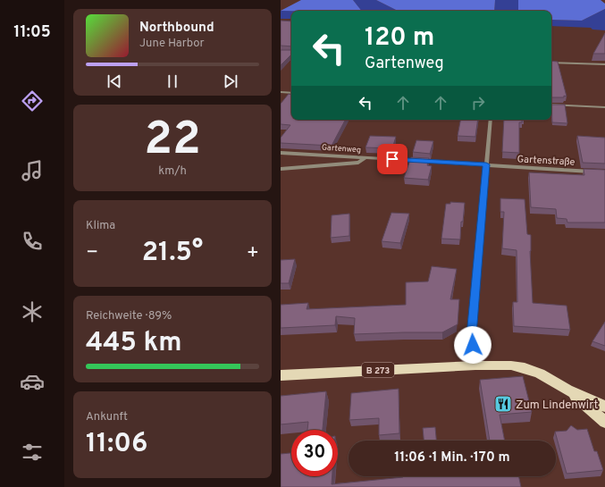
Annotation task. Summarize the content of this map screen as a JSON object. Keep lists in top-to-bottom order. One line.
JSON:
{"streets":{"main road":["B 273"],"street":["Gartenweg","Gartenstraße"]},"crossings":[["Gartenweg","Gartenstraße"]],"places":{"restaurant":["Zum Lindenwirt"]},"page":{"tabs":"11:05","turn":["120 m","Gartenweg"],"song":["Northbound","June Harbor"],"tile":[["22","km/h"],"Klima",["Reichweite · 89%","445 km"],["Ankunft","11:06"]],"heat":["−","21.5°","+"],"limit":"30","trip":"11:06 · 1 Min. · 170 m"}}
